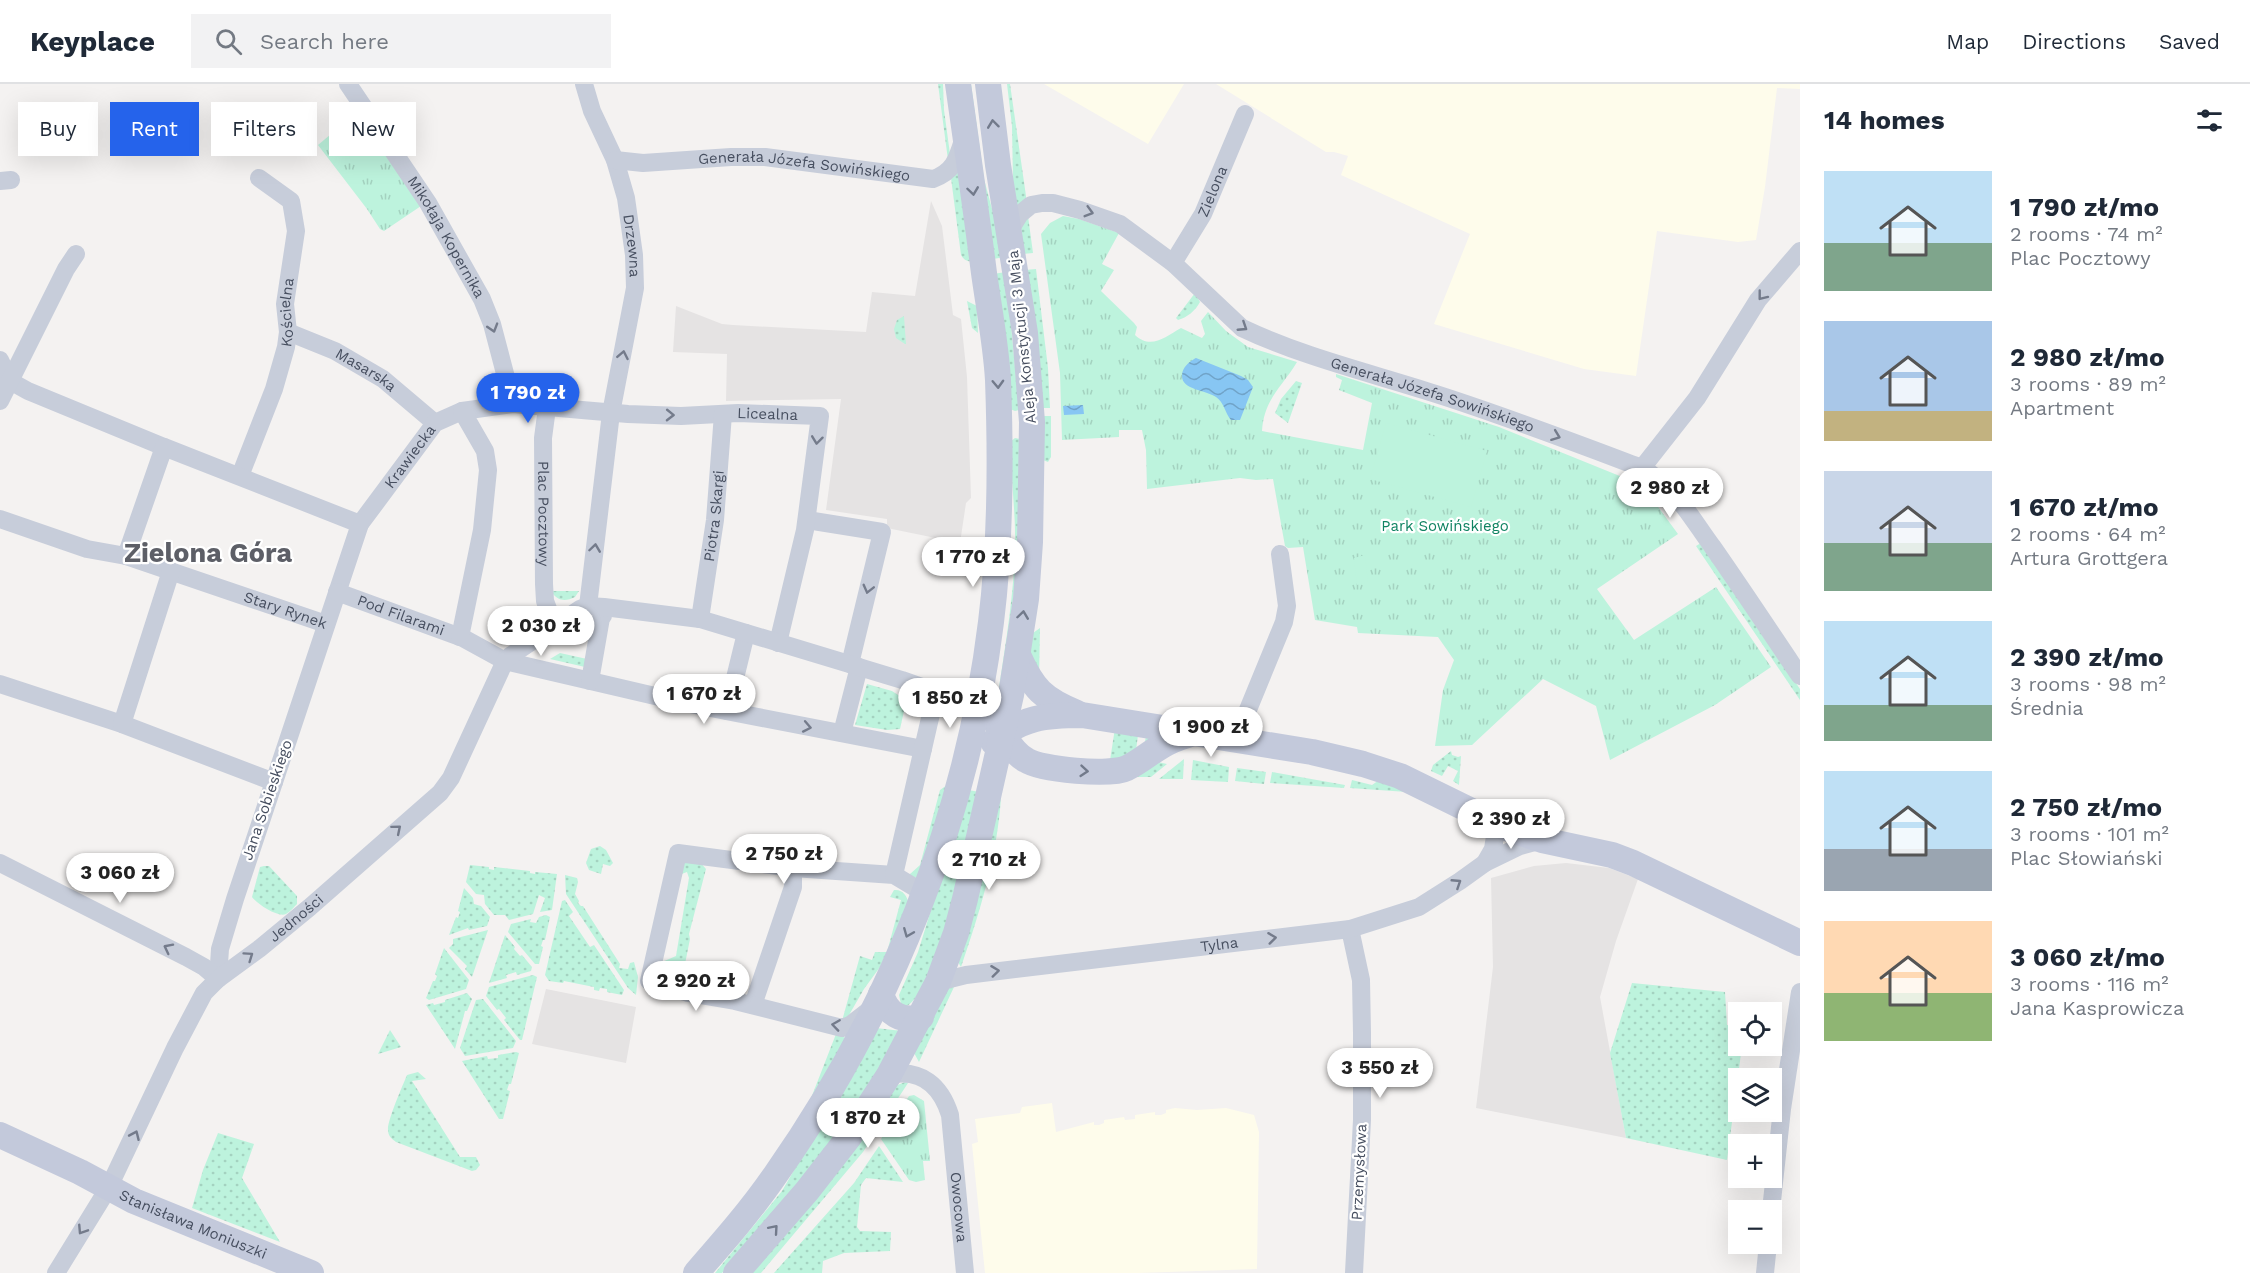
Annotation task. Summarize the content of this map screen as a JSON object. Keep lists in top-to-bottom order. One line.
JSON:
{"streets":{"main road":["Aleja Konstytucji 3 Maja","Stanisława Moniuszki"],"street":["Generała Józefa Sowińskiego","Zielona","Mikołaja Kopernika","Drzewna","Kościelna","Masarska","Licealna","Krawiecka","Plac Pocztowy","Piotra Skargi","Stary Rynek","Pod Filarami","Jana Sobieskiego","Jedności","Tylna","Przemysłowa","Owocowa"]},"crossings":[["Generała Józefa Sowińskiego","Zielona"],["Generała Józefa Sowińskiego","Drzewna"],["Generała Józefa Sowińskiego","Aleja Konstytucji 3 Maja"],["Mikołaja Kopernika","Krawiecka"],["Drzewna","Licealna"],["Kościelna","Masarska"],["Aleja Konstytucji 3 Maja","Tylna"],["Aleja Konstytucji 3 Maja","Owocowa"],["Masarska","Krawiecka"],["Licealna","Piotra Skargi"],["Krawiecka","Plac Pocztowy"],["Krawiecka","Stary Rynek"],["Stary Rynek","Pod Filarami"],["Stary Rynek","Jana Sobieskiego"],["Pod Filarami","Jedności"],["Jana Sobieskiego","Jedności"],["Jedności","Stanisława Moniuszki"],["Tylna","Przemysłowa"]],"one_way":["Generała Józefa Sowińskiego","Mikołaja Kopernika","Drzewna","Tylna"],"districts":["Zielona Góra"],"parks":["Park Sowińskiego"],"page":{"header":"Keyplace","search":"Search here","nav":["Map","Directions","Saved"],"heading":"14 homes","chip":["Buy","Rent","Filters","New"],"list":[{"name":"1 790 zł/mo","note":"2 rooms · 74 m² · Plac Pocztowy"},{"name":"2 980 zł/mo","note":"3 rooms · 89 m² · Apartment"},{"name":"1 670 zł/mo","note":"2 rooms · 64 m² · Artura Grottgera"},{"name":"2 390 zł/mo","note":"3 rooms · 98 m² · Średnia"},{"name":"2 750 zł/mo","note":"3 rooms · 101 m² · Plac Słowiański"},{"name":"3 060 zł/mo","note":"3 rooms · 116 m² · Jana Kasprowicza"}],"price":["1 790 zł","2 980 zł","1 770 zł","2 030 zł","1 670 zł","1 850 zł","1 900 zł","2 390 zł","2 750 zł","2 710 zł","3 060 zł","2 920 zł","3 550 zł","1 870 zł"],"map_buttons":["+","−"]}}
